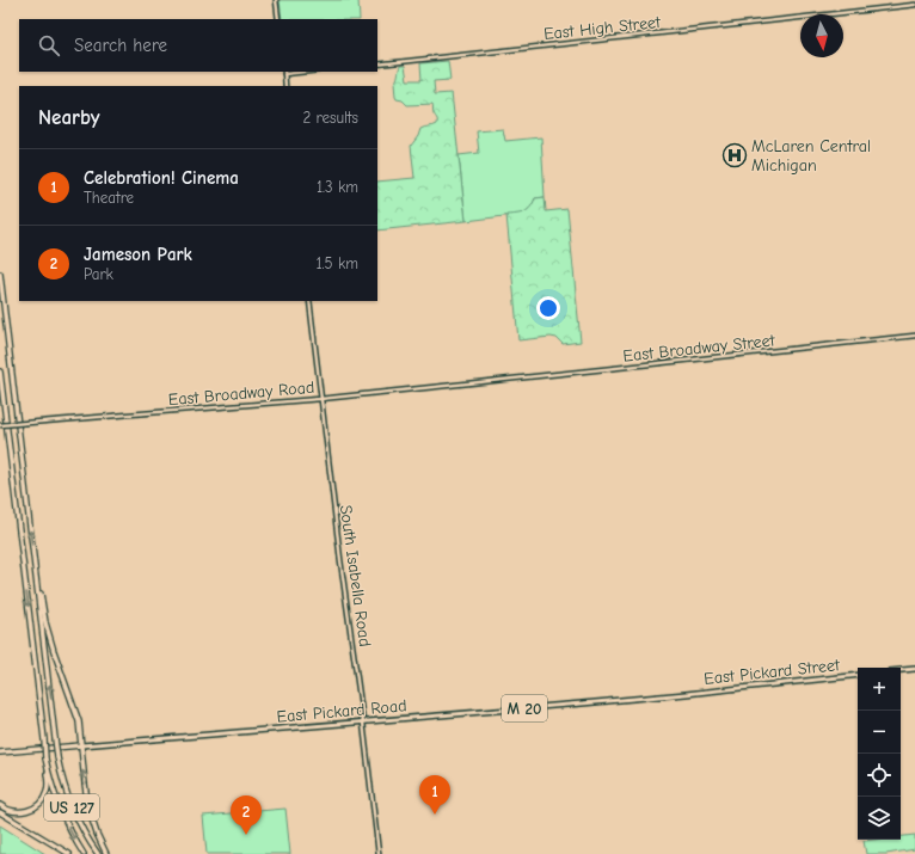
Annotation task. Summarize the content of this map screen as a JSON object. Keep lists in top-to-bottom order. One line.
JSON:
{"streets":{"highway":["M 20","East Pickard Road","US 127"],"main road":["East Pickard Street"],"street":["East High Street","East Broadway Street","East Broadway Road","South Isabella Road"]},"crossings":[["East Broadway Street","East Broadway Road"],["East Broadway Road","South Isabella Road"],["South Isabella Road","East Pickard Road"],["East Pickard Street","East Pickard Road"]],"places":{"hospital":["McLaren Central Michigan"]},"north":"bottom","page":{"search":"Search here","heading":["Nearby","2 results"],"list":[{"mark":"1","name":"Celebration! Cinema","note":"Theatre","value":"1.3 km"},{"mark":"2","name":"Jameson Park","note":"Park","value":"1.5 km"}],"map_buttons":["+","−"],"pins":["1","2"]}}
